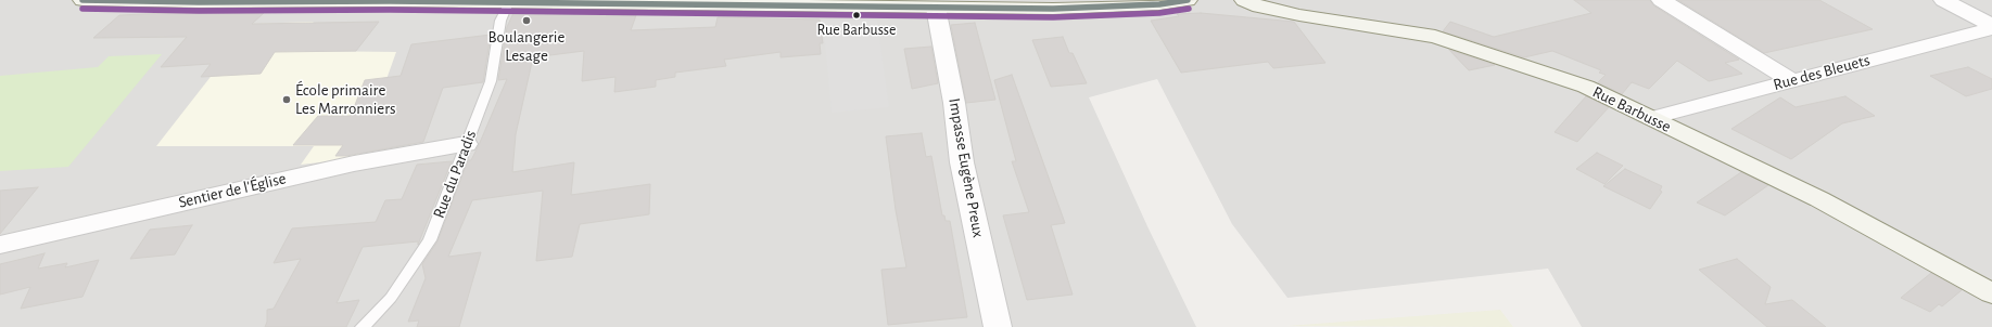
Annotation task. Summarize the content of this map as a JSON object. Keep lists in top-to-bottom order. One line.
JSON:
{"streets":{"main road":["Rue Barbusse"],"street":["Rue des Bleuets","Impasse Eugène Preux","Sentier de l'Église"],"lane":["Rue du Paradis"]},"crossings":[["Rue des Bleuets","Rue Barbusse"],["Rue du Paradis","Sentier de l'Église"]],"places":["Rue Barbusse","Boulangerie Lesage","École primaire Les Marronniers"]}
